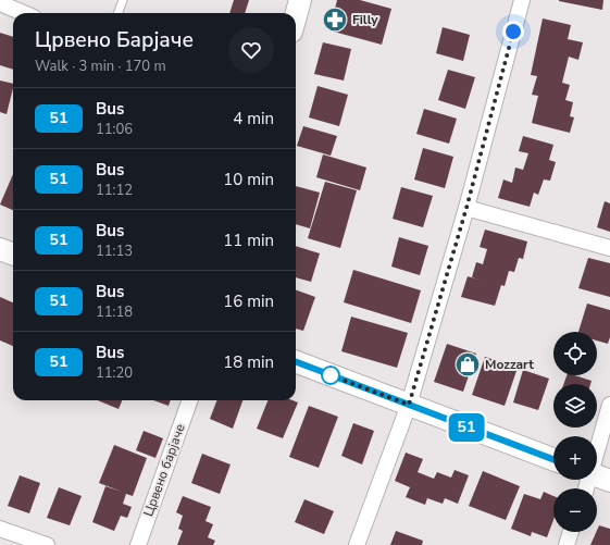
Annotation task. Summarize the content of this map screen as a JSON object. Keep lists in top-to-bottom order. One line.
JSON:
{"streets":{"street":["Црвено барјаче"]},"places":{"pharmacy":["Filly"],"shop":["Mozzart"]},"lines":["bus line 51"],"page":{"on_map":"51","heading":["Црвено Барјаче","Walk · 3 min · 170 m"],"list":[{"mark":"51","name":"Bus","note":"11:06","value":"4 min"},{"mark":"51","name":"Bus","note":"11:12","value":"10 min"},{"mark":"51","name":"Bus","note":"11:13","value":"11 min"},{"mark":"51","name":"Bus","note":"11:18","value":"16 min"},{"mark":"51","name":"Bus","note":"11:20","value":"18 min"}],"map_buttons":["+","−"]}}
